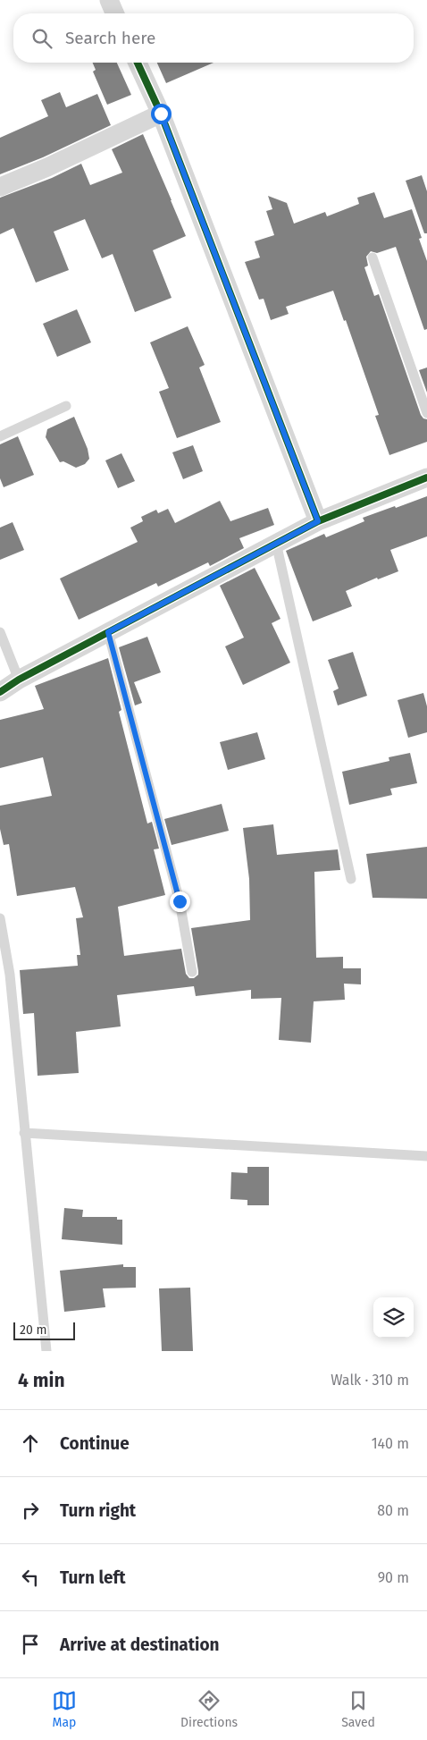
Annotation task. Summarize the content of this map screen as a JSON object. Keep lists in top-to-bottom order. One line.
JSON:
{"scale_bar":"20 m","page":{"search":"Search here","scale":"20 m","heading":["4 min","Walk · 310 m"],"list":[["Continue","140 m"],["Turn right","80 m"],["Turn left","90 m"],"Arrive at destination"],"nav":["Map","Directions","Saved"]}}
